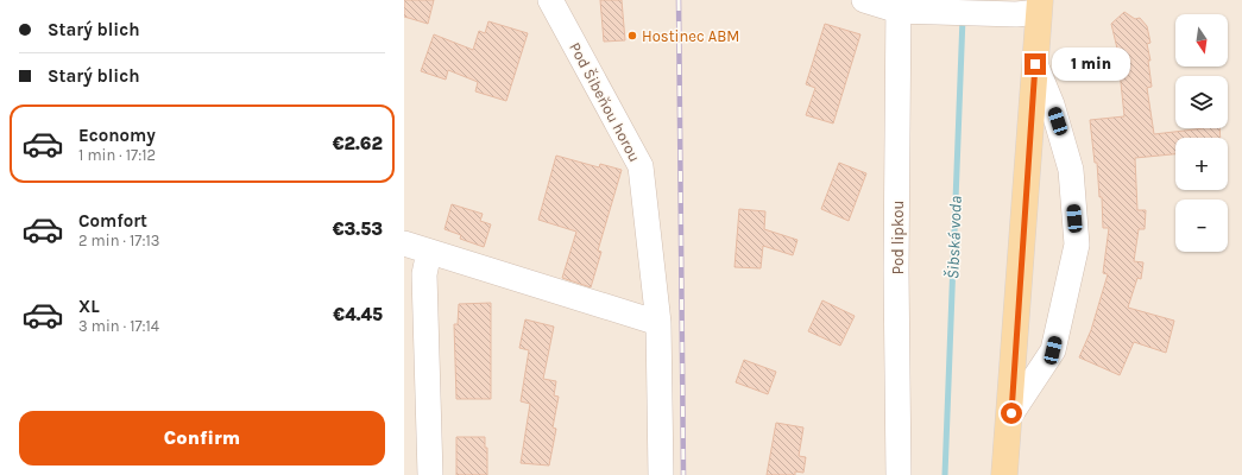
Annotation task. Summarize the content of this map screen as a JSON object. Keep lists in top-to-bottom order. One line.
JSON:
{"streets":{"street":["Pod Šibeňou horou","Pod lipkou"]},"water":["Šibská voda"],"places":["Hostinec ABM"],"north":"bottom","page":{"banner":["Starý blich","Starý blich"],"map_buttons":["+","−"],"bubble":"1 min","list":[{"name":"Economy","note":"1 min · 17:12","value":"€2.62"},{"name":"Comfort","note":"2 min · 17:13","value":"€3.53"},{"name":"XL","note":"3 min · 17:14","value":"€4.45"}],"buttons":"Confirm"}}
